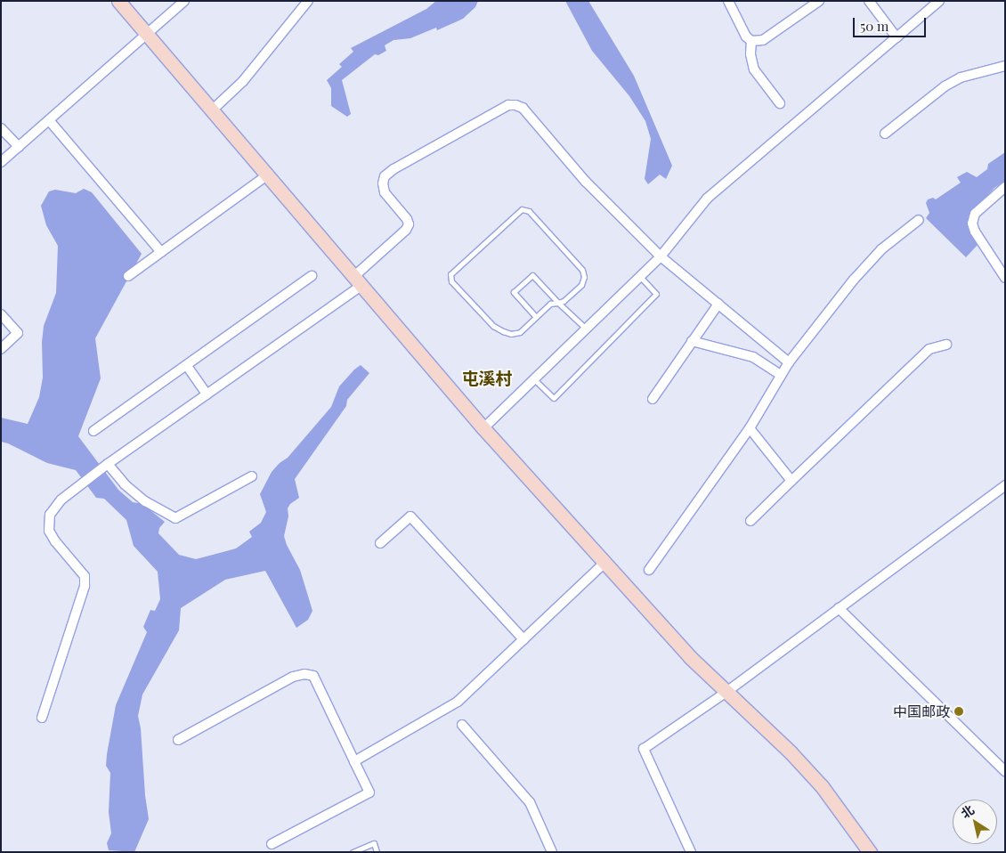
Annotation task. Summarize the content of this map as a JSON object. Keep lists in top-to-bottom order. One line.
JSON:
{"districts":["屯溪村"],"places":["中国邮政"],"scale_bar":"50 m","north":"top left"}
